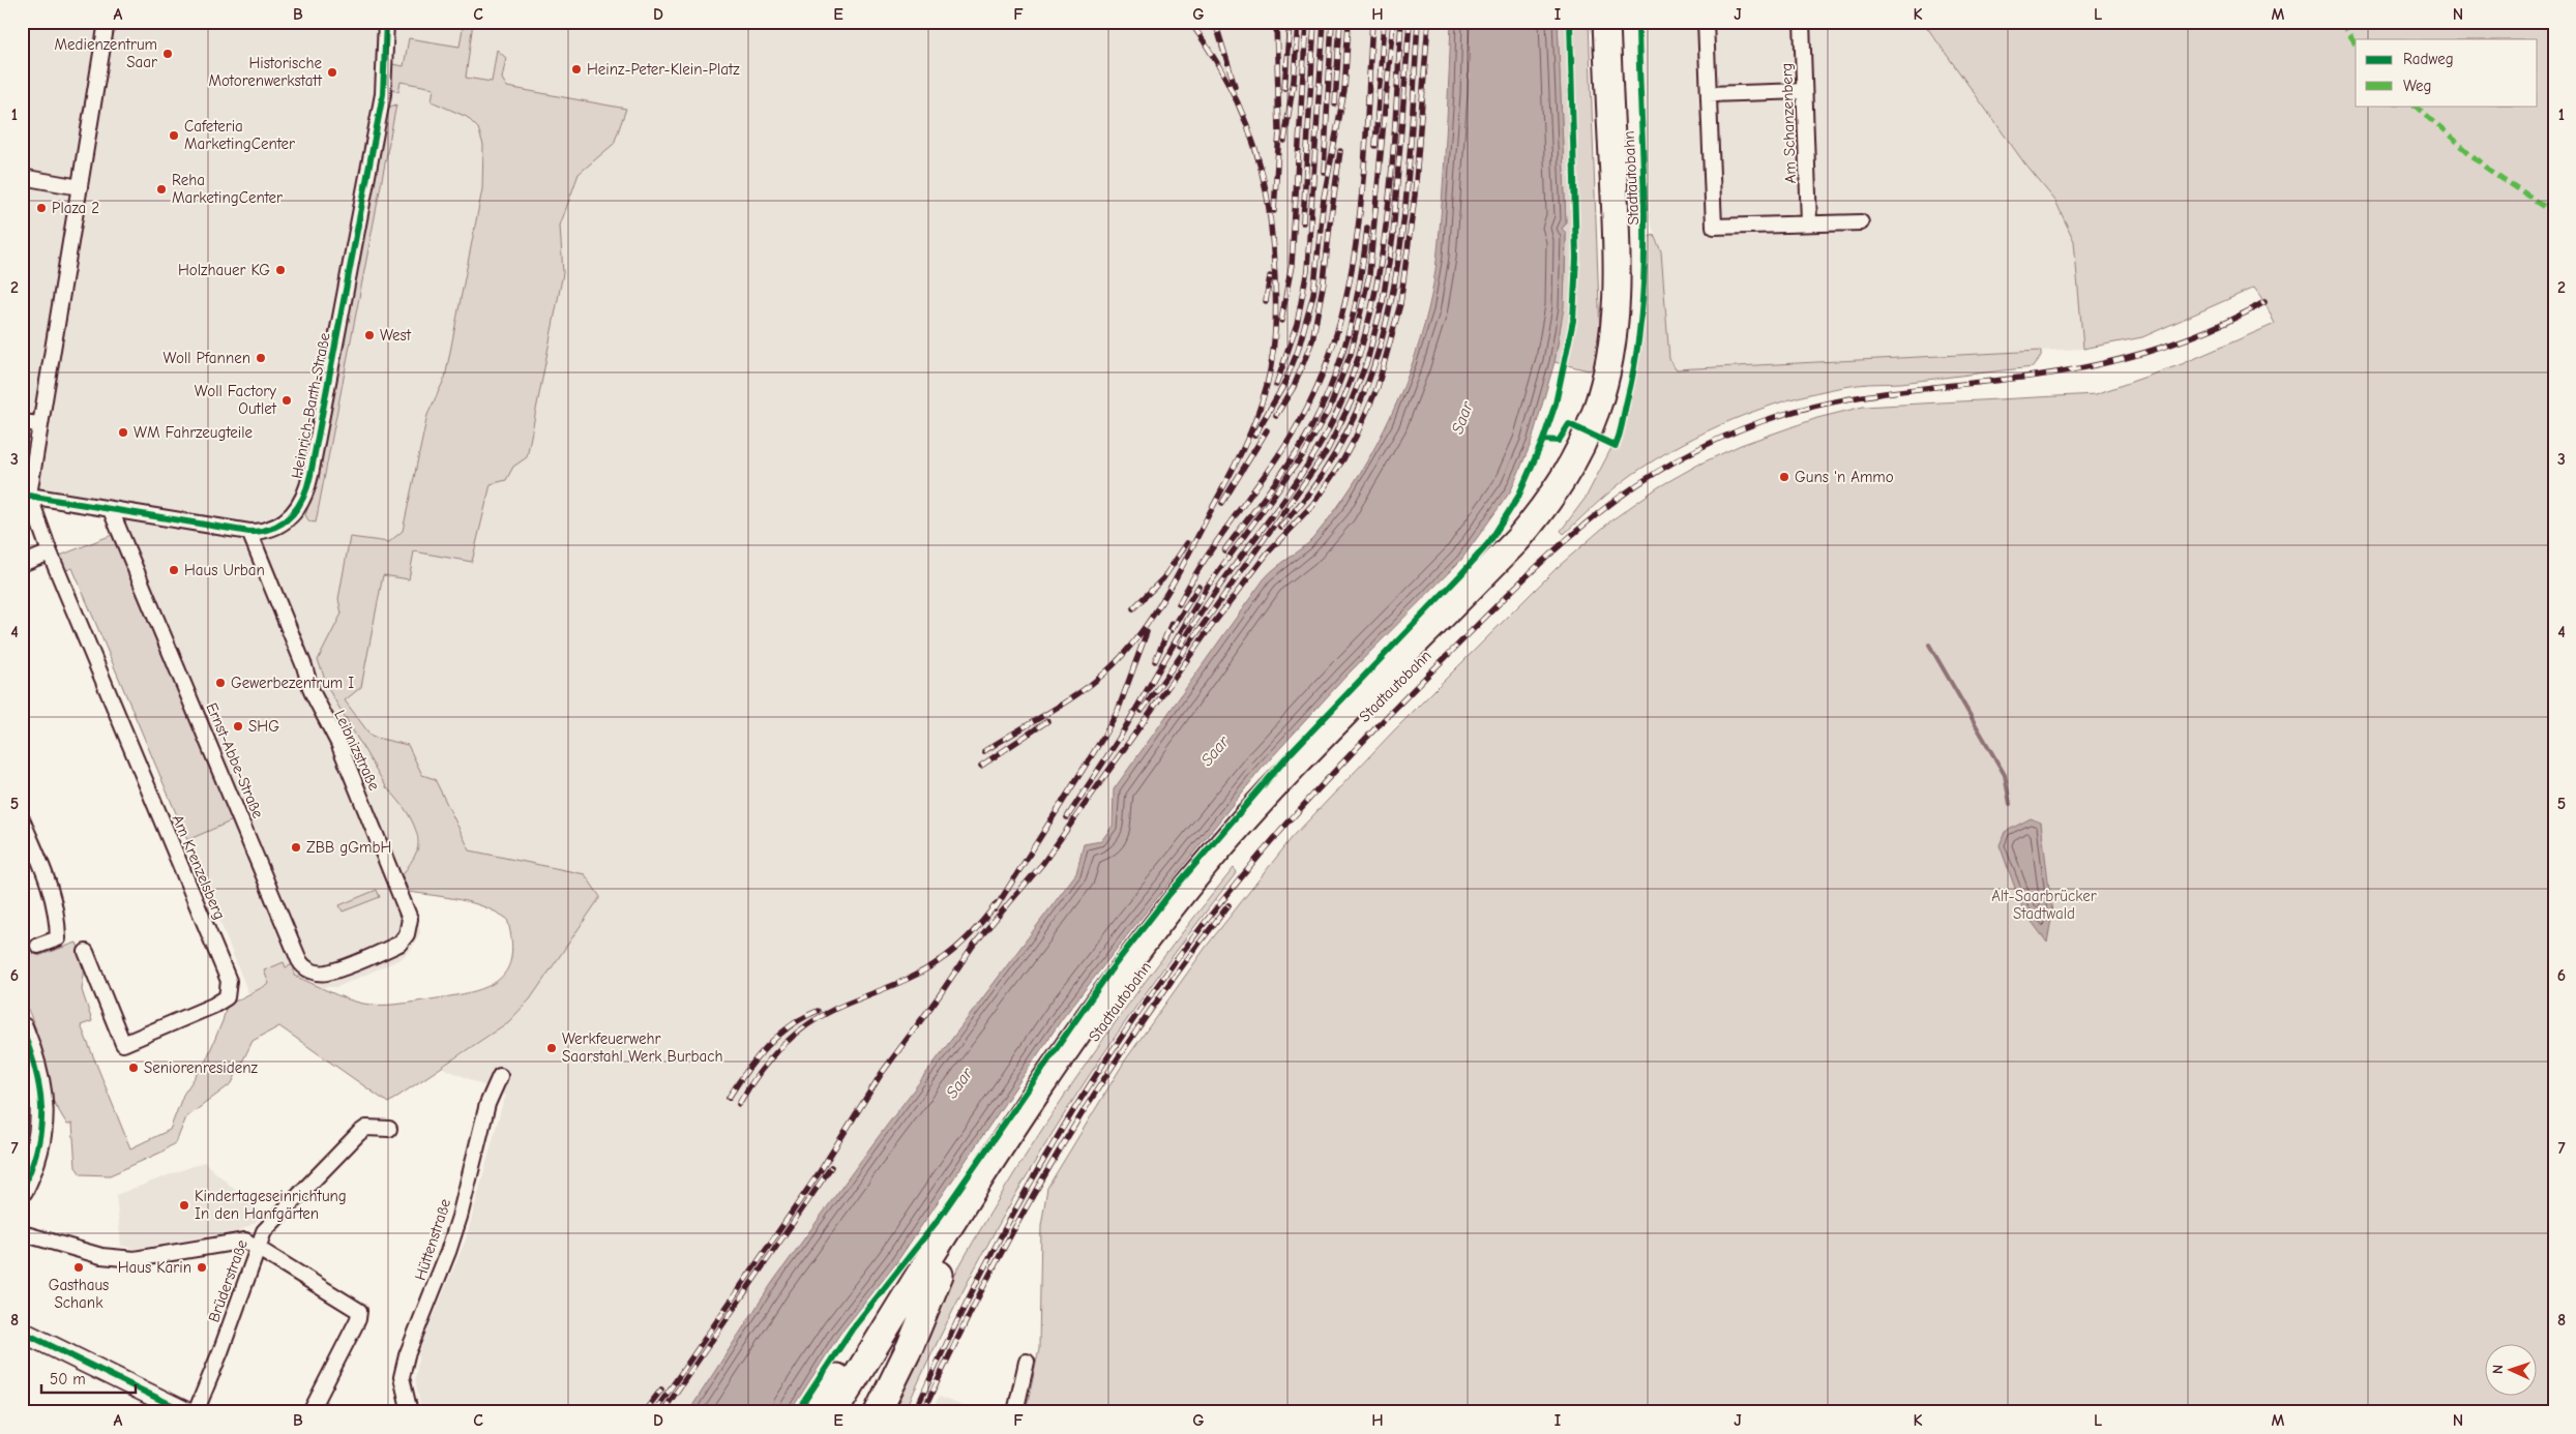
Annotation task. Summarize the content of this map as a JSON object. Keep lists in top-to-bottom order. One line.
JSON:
{"streets":{"highway":["Stadtautobahn"],"street":["Am Schanzenberg","Heinrich-Barth-Straße","Leibnizstraße","Ernst-Abbe-Straße","Am Krenzelsberg","Hüttenstraße","Brüderstraße"]},"crossings":[["Heinrich-Barth-Straße","Leibnizstraße"],["Heinrich-Barth-Straße","Ernst-Abbe-Straße"],["Heinrich-Barth-Straße","Am Krenzelsberg"],["Leibnizstraße","Ernst-Abbe-Straße"]],"water":["Saar"],"parks":["Alt-Saarbrücker Stadtwald"],"places":["Medienzentrum Saar","Heinz-Peter-Klein-Platz","Historische Motorenwerkstatt","Cafeteria MarketingCenter","Reha MarketingCenter","Plaza 2","Holzhauer KG","West","Woll Pfannen","Woll Factory Outlet","WM Fahrzeugteile","Guns 'n Ammo","Haus Urban","Gewerbezentrum I","SHG","ZBB gGmbH","Werkfeuerwehr Saarstahl Werk Burbach","Seniorenresidenz","Kindertageseinrichtung In den Hanfgärten","Gasthaus Schank","Haus Karin"],"legend":["Radweg","Weg"],"scale_bar":"50 m","north":"left","grid":{"columns":["A","B","C","D","E","F","G","H","I","J","K","L","M","N"],"rows":["1","2","3","4","5","6","7","8"]}}
